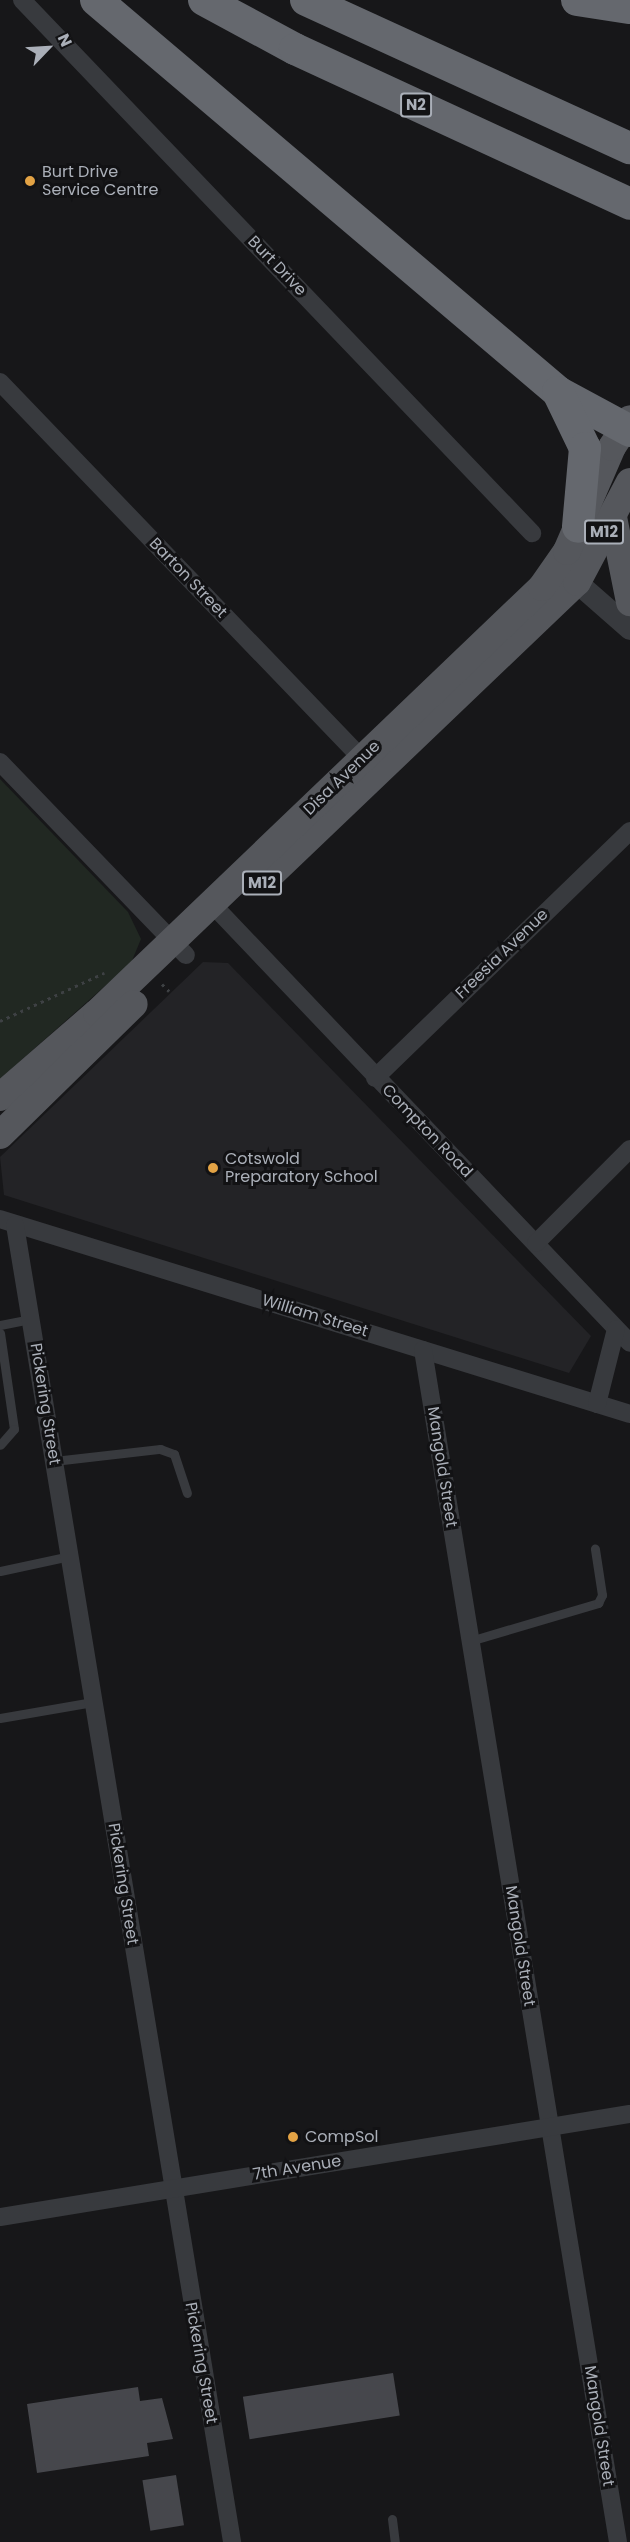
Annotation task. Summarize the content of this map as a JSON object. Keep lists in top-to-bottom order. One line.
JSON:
{"streets":{"highway":["N2"],"main road":["M12","Disa Avenue"],"street":["Burt Drive","Barton Street","Freesia Avenue","Compton Road","William Street","Pickering Street","Mangold Street","7th Avenue"]},"crossings":[["Barton Street","Disa Avenue"],["Disa Avenue","Compton Road"],["Freesia Avenue","Compton Road"],["William Street","Pickering Street"],["William Street","Mangold Street"],["Pickering Street","7th Avenue"],["Mangold Street","7th Avenue"]],"places":["Burt Drive Service Centre","Cotswold Preparatory School","CompSol"],"north":"top right"}
